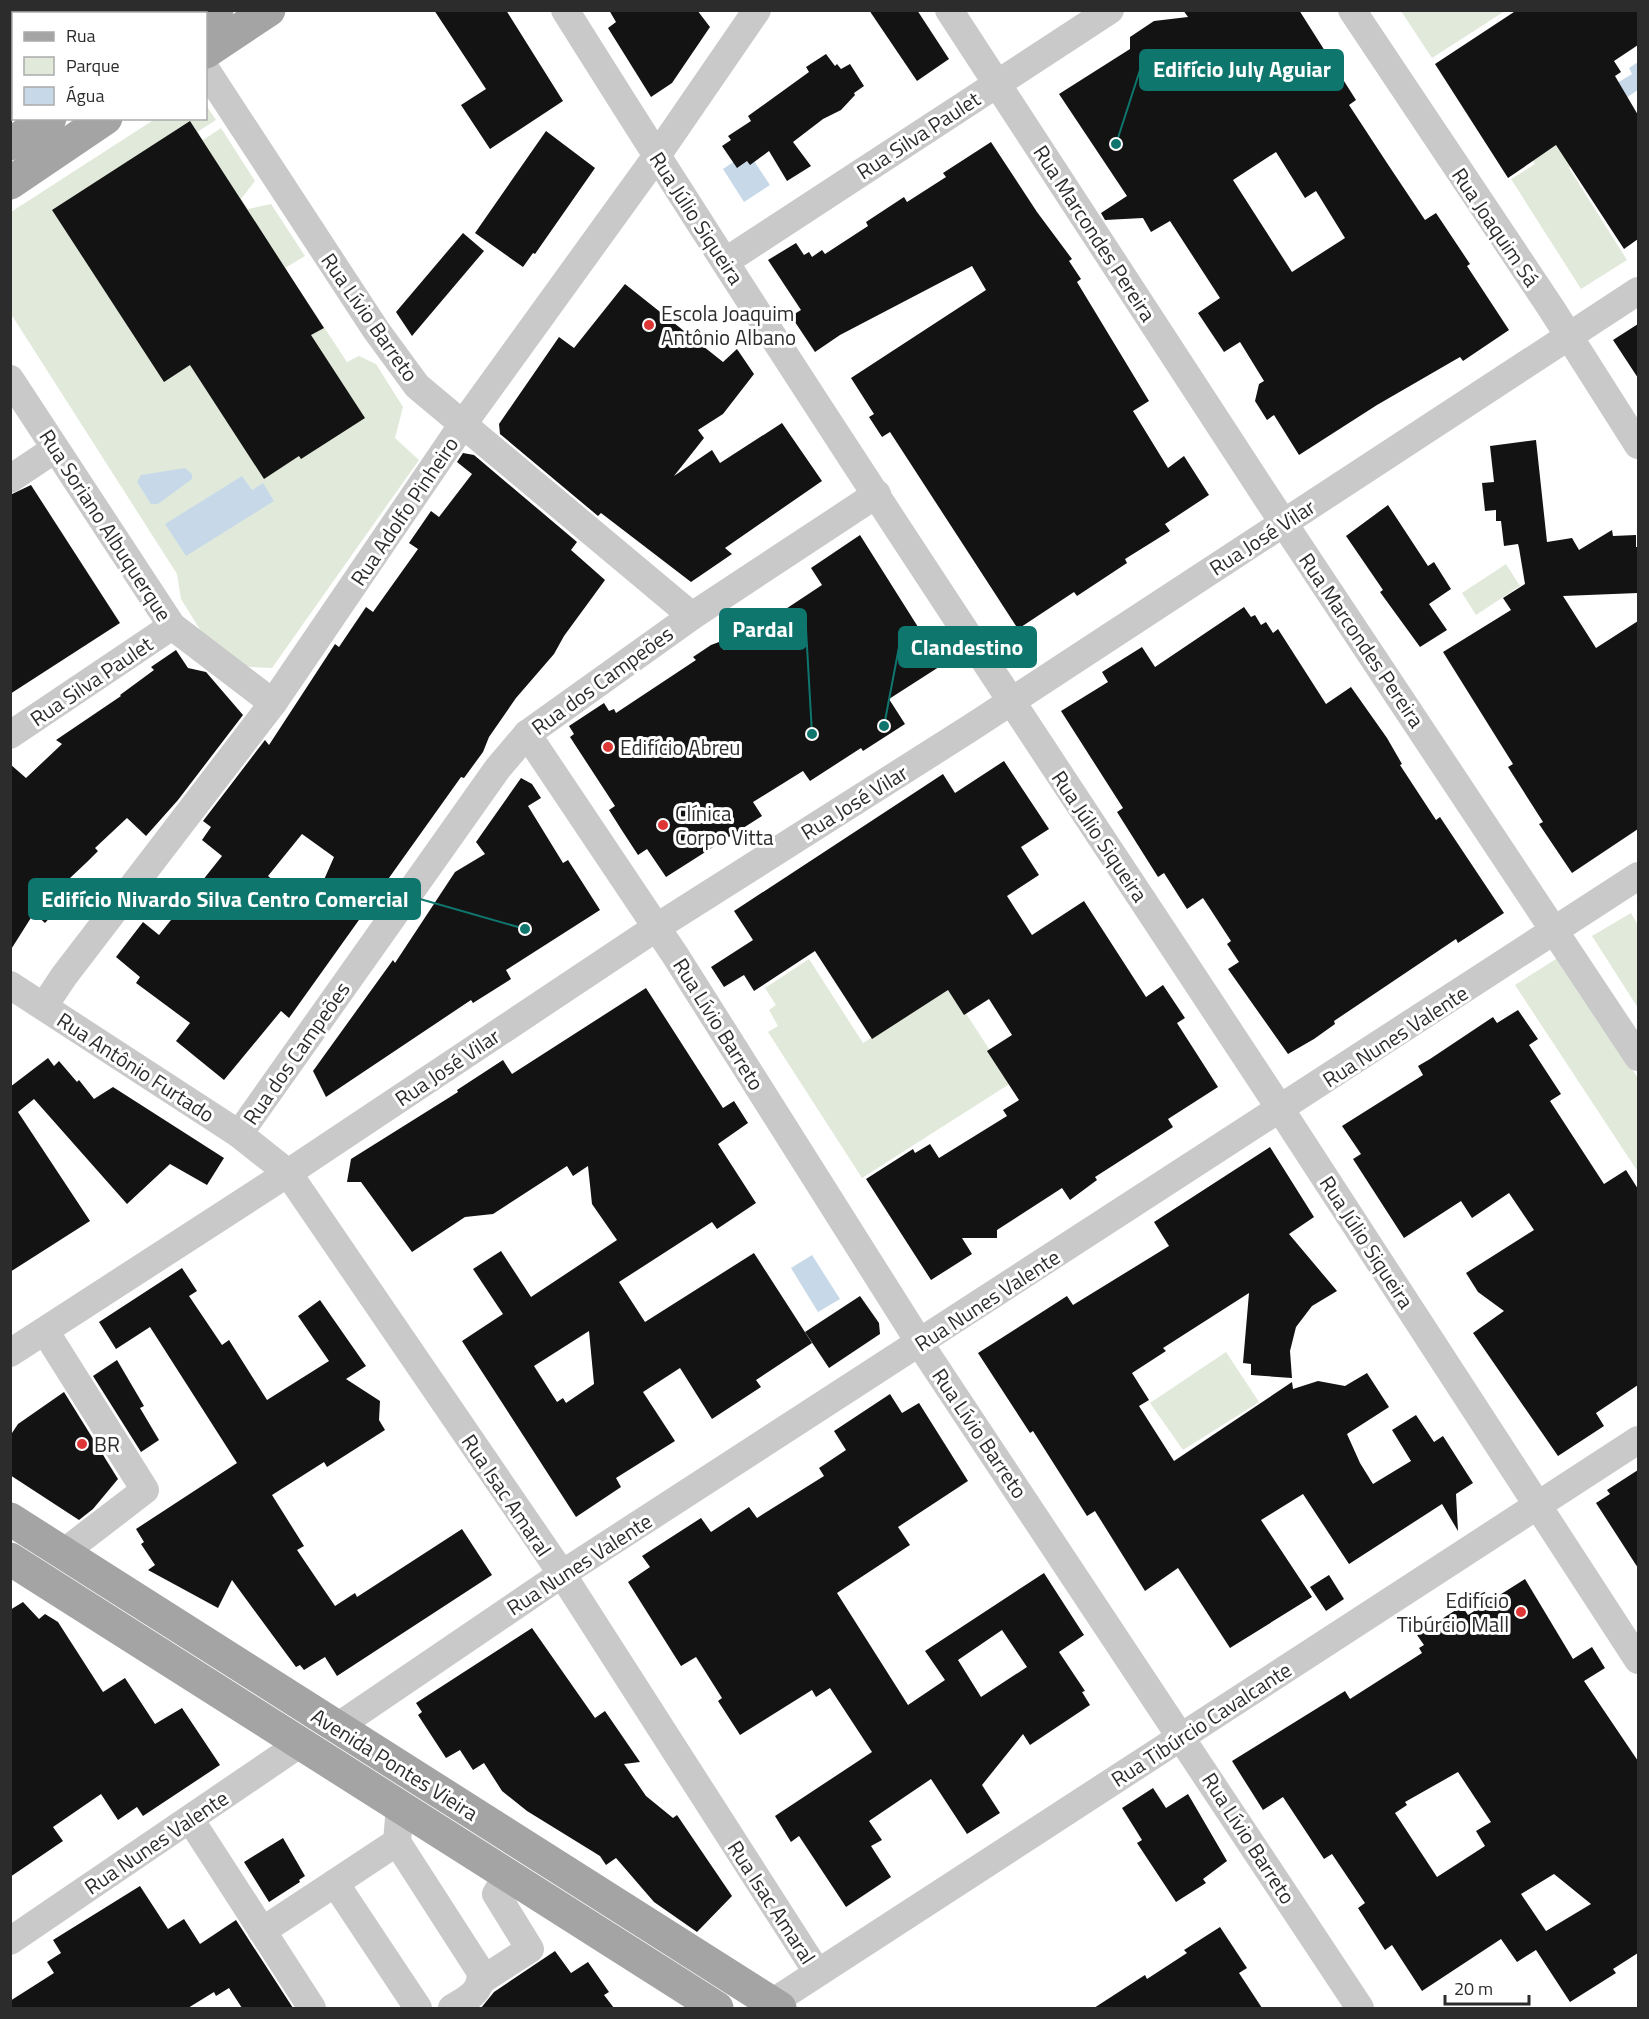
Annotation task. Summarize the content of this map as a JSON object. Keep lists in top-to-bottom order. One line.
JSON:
{"streets":{"main road":["Avenida Pontes Vieira"],"street":["Rua Silva Paulet","Rua Júlio Siqueira","Rua Joaquim Sá","Rua Marcondes Pereira","Rua Lívio Barreto","Rua Adolfo Pinheiro","Rua Soriano Albuquerque","Rua José Vilar","Rua dos Campeões","Rua Nunes Valente","Rua Antônio Furtado","Rua Isac Amaral","Rua Tibúrcio Cavalcante"]},"crossings":[["Rua Silva Paulet","Rua Júlio Siqueira"],["Rua Silva Paulet","Rua Marcondes Pereira"],["Rua Silva Paulet","Rua Soriano Albuquerque"],["Rua Júlio Siqueira","Rua Adolfo Pinheiro"],["Rua Júlio Siqueira","Rua José Vilar"],["Rua Júlio Siqueira","Rua dos Campeões"],["Rua Júlio Siqueira","Rua Nunes Valente"],["Rua Júlio Siqueira","Rua Tibúrcio Cavalcante"],["Rua Joaquim Sá","Rua José Vilar"],["Rua Marcondes Pereira","Rua José Vilar"],["Rua Marcondes Pereira","Rua Nunes Valente"],["Rua Lívio Barreto","Rua Adolfo Pinheiro"],["Rua Lívio Barreto","Rua José Vilar"],["Rua Lívio Barreto","Rua dos Campeões"],["Rua Lívio Barreto","Rua Nunes Valente"],["Rua Lívio Barreto","Rua Tibúrcio Cavalcante"],["Rua Adolfo Pinheiro","Rua Soriano Albuquerque"],["Rua Adolfo Pinheiro","Rua Antônio Furtado"],["Rua José Vilar","Rua Antônio Furtado"],["Rua José Vilar","Rua Isac Amaral"],["Rua dos Campeões","Rua Antônio Furtado"],["Rua Nunes Valente","Rua Isac Amaral"],["Rua Nunes Valente","Avenida Pontes Vieira"],["Rua Antônio Furtado","Rua Isac Amaral"],["Rua Isac Amaral","Rua Tibúrcio Cavalcante"],["Rua Tibúrcio Cavalcante","Avenida Pontes Vieira"]],"places":["Edifício July Aguiar","Escola Joaquim Antônio Albano","Clandestino","Pardal","Edifício Abreu","Clínica Corpo Vitta","Edifício Nivardo Silva Centro Comercial","BR","Edifício Tibúrcio Mall"],"legend":["Rua","Parque","Água"],"scale_bar":"20 m"}
